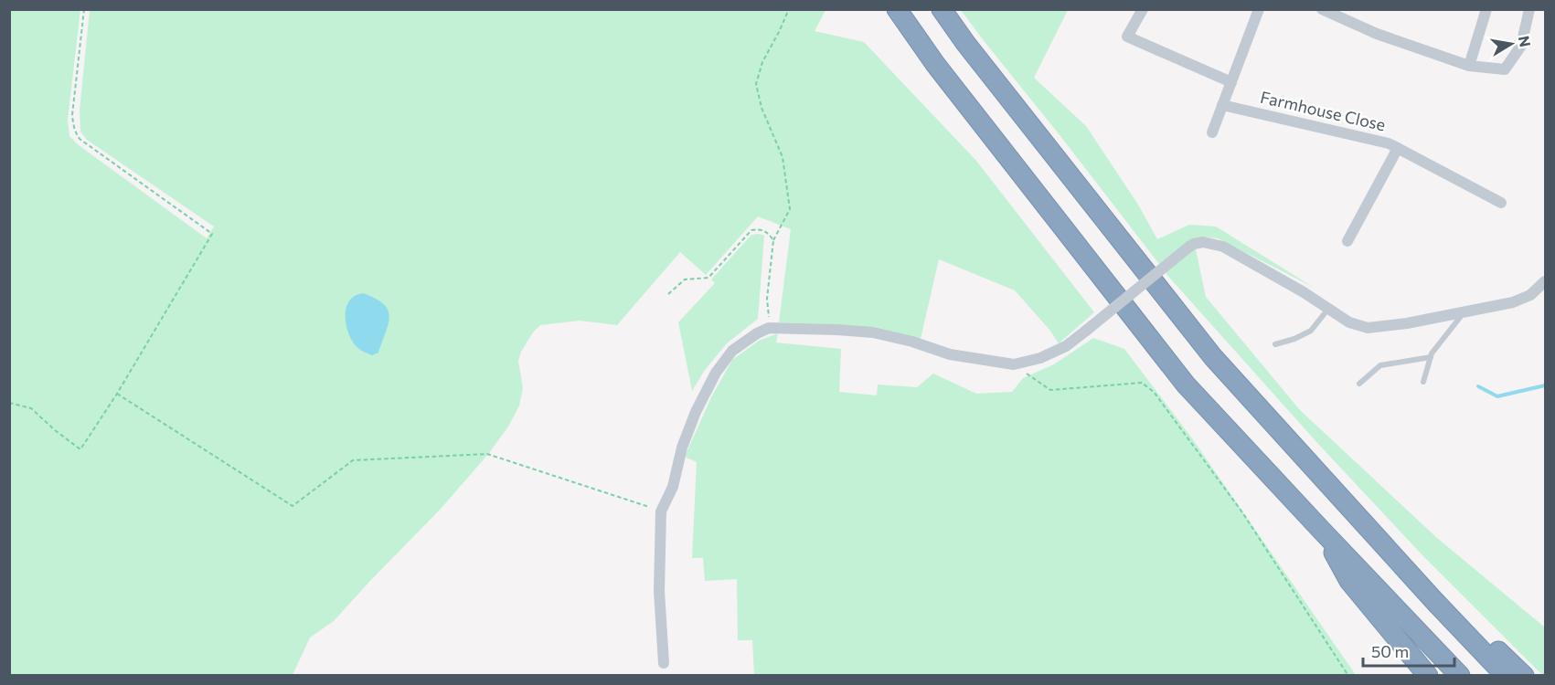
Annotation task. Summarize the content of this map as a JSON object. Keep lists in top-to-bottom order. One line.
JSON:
{"streets":{"street":["Farmhouse Close"]},"scale_bar":"50 m","north":"right"}
